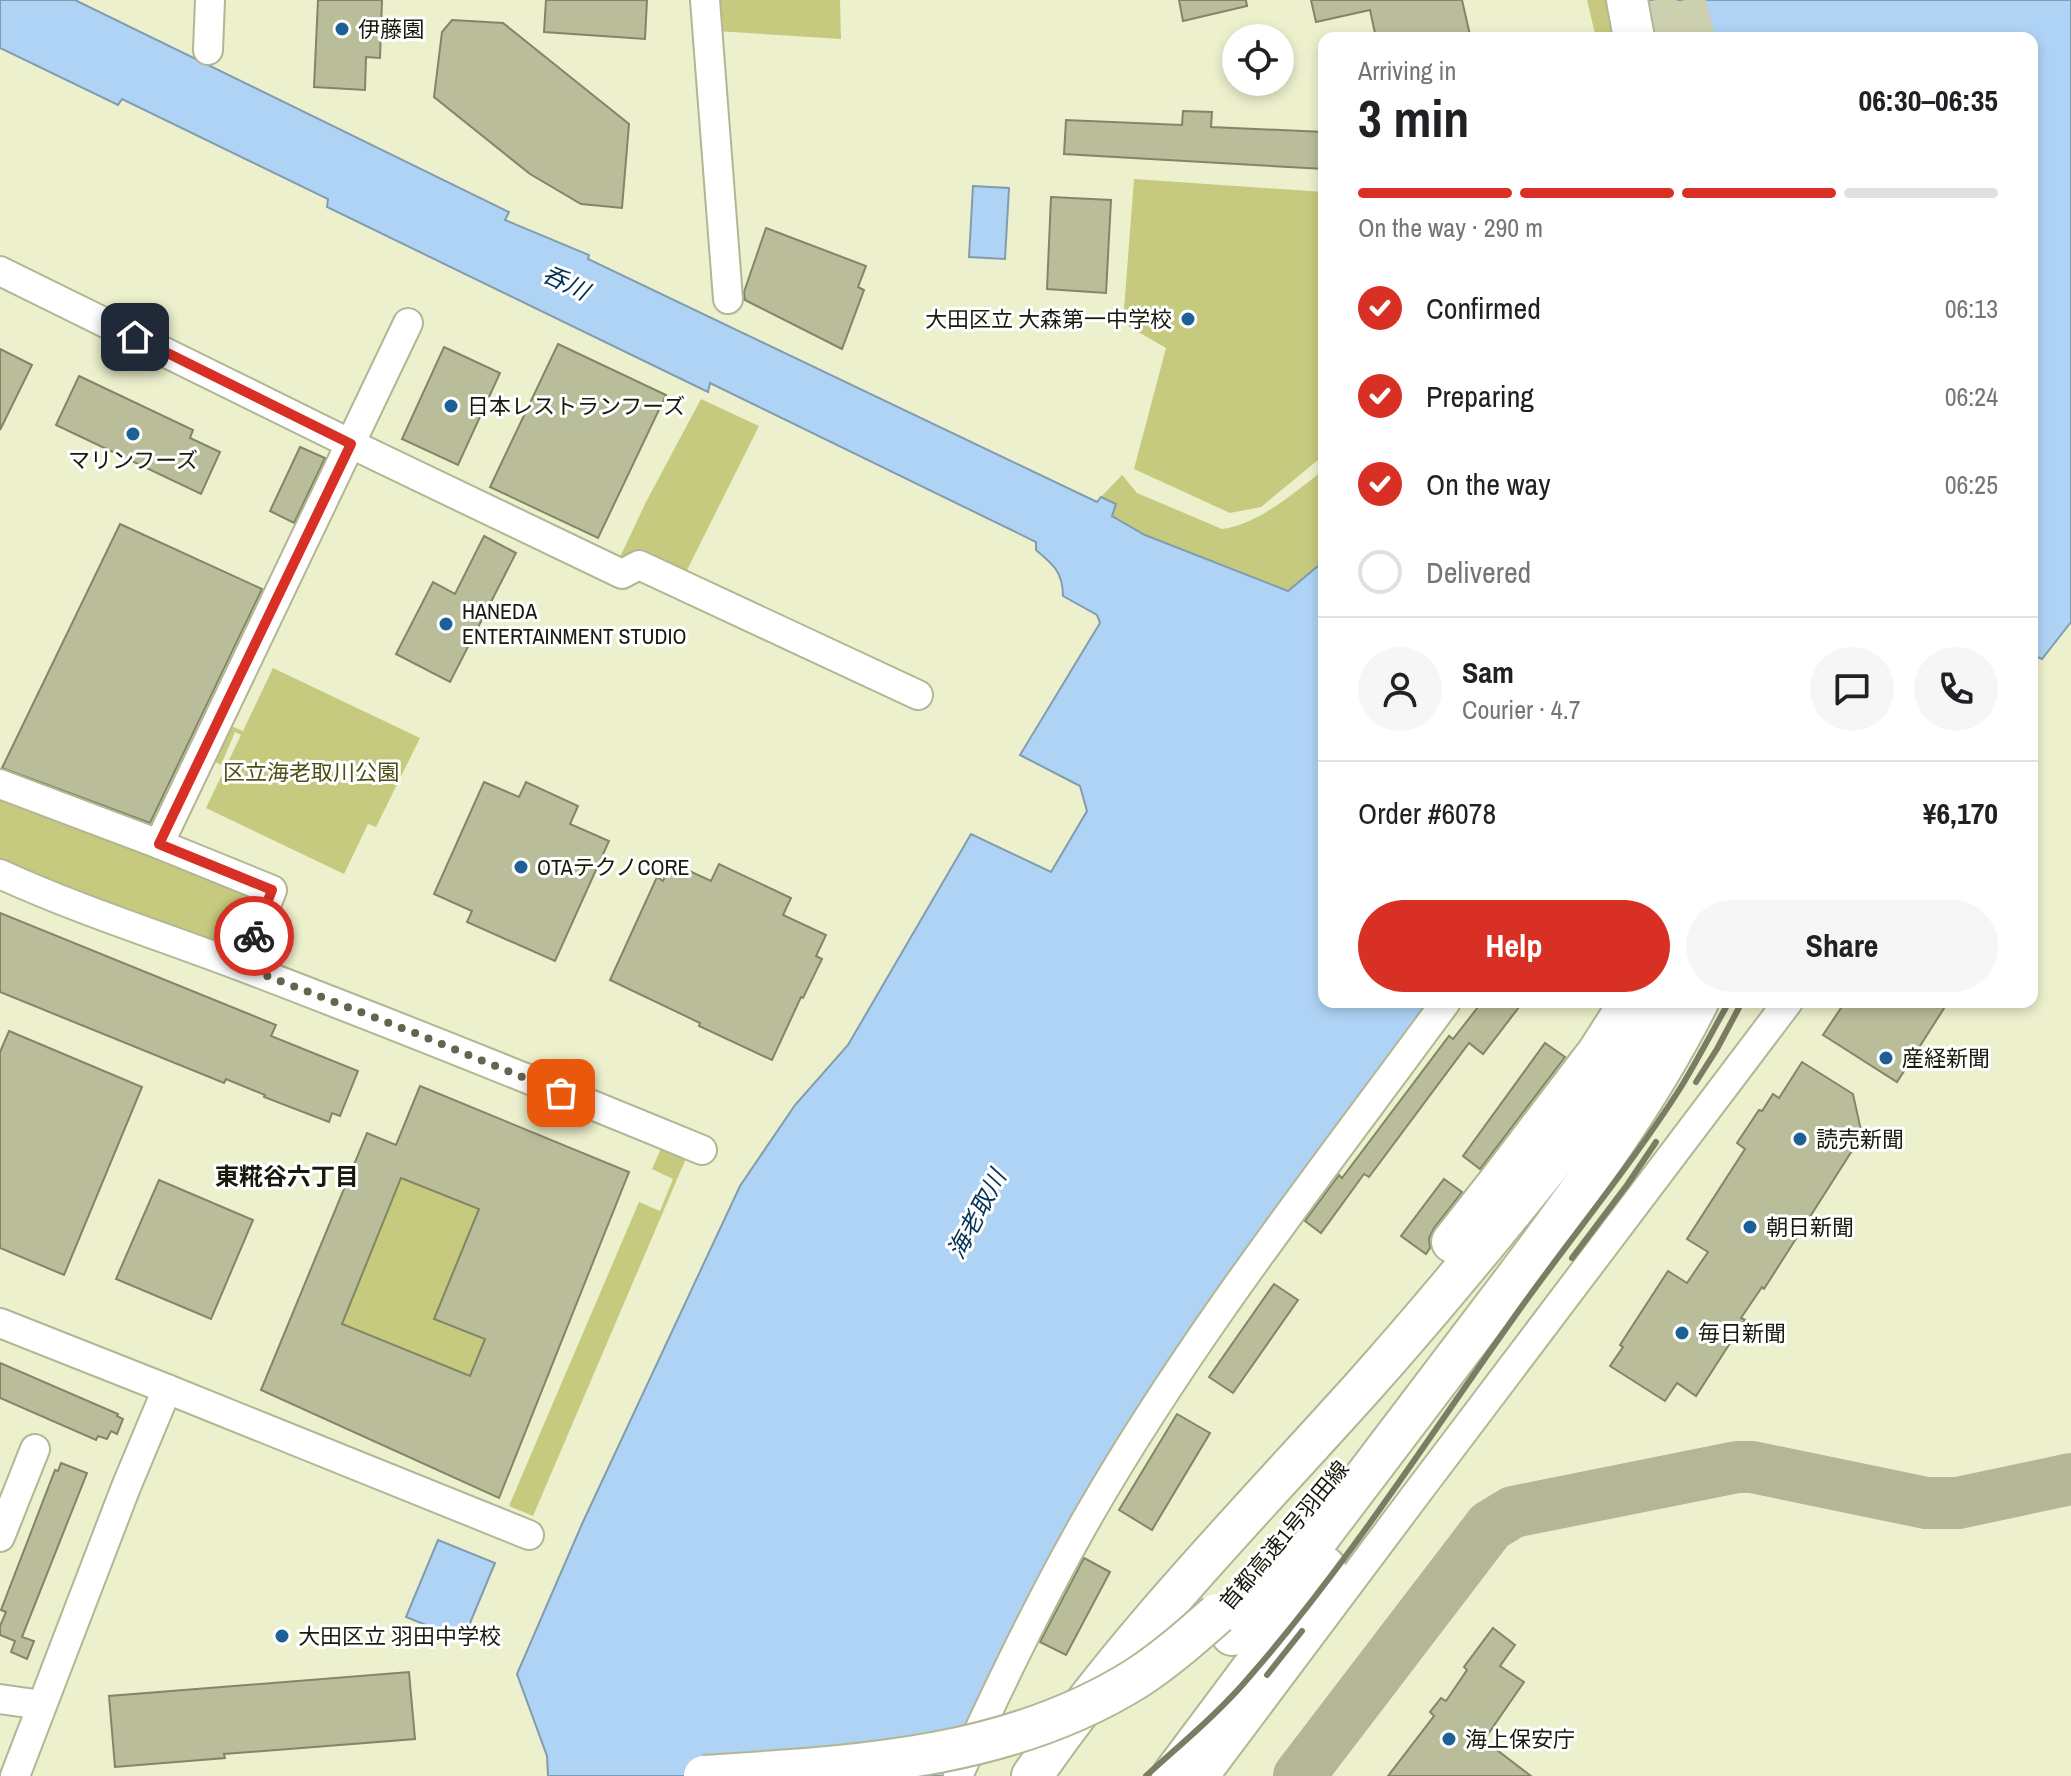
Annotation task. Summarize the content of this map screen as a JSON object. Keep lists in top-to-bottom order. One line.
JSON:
{"streets":{"highway":["首都高速1号羽田線"]},"districts":["東糀谷六丁目"],"water":["呑川","海老取川"],"parks":["区立海老取川公園"],"places":["伊藤園","大田区立 大森第一中学校","日本レストランフーズ","マリンフーズ","HANEDA ENTERTAINMENT STUDIO","OTAテクノCORE","産経新聞","読売新聞","朝日新聞","毎日新聞","大田区立 羽田中学校","海上保安庁"],"page":{"heading":["3 min","Arriving in","06:30–06:35"],"panel":["Sam","Courier · 4.7","Order #6078","¥6,170"],"bar":"On the way · 290 m","list":[["Confirmed","06:13"],["Preparing","06:24"],["On the way","06:25"],"Delivered"],"buttons":["Help","Share"]}}
